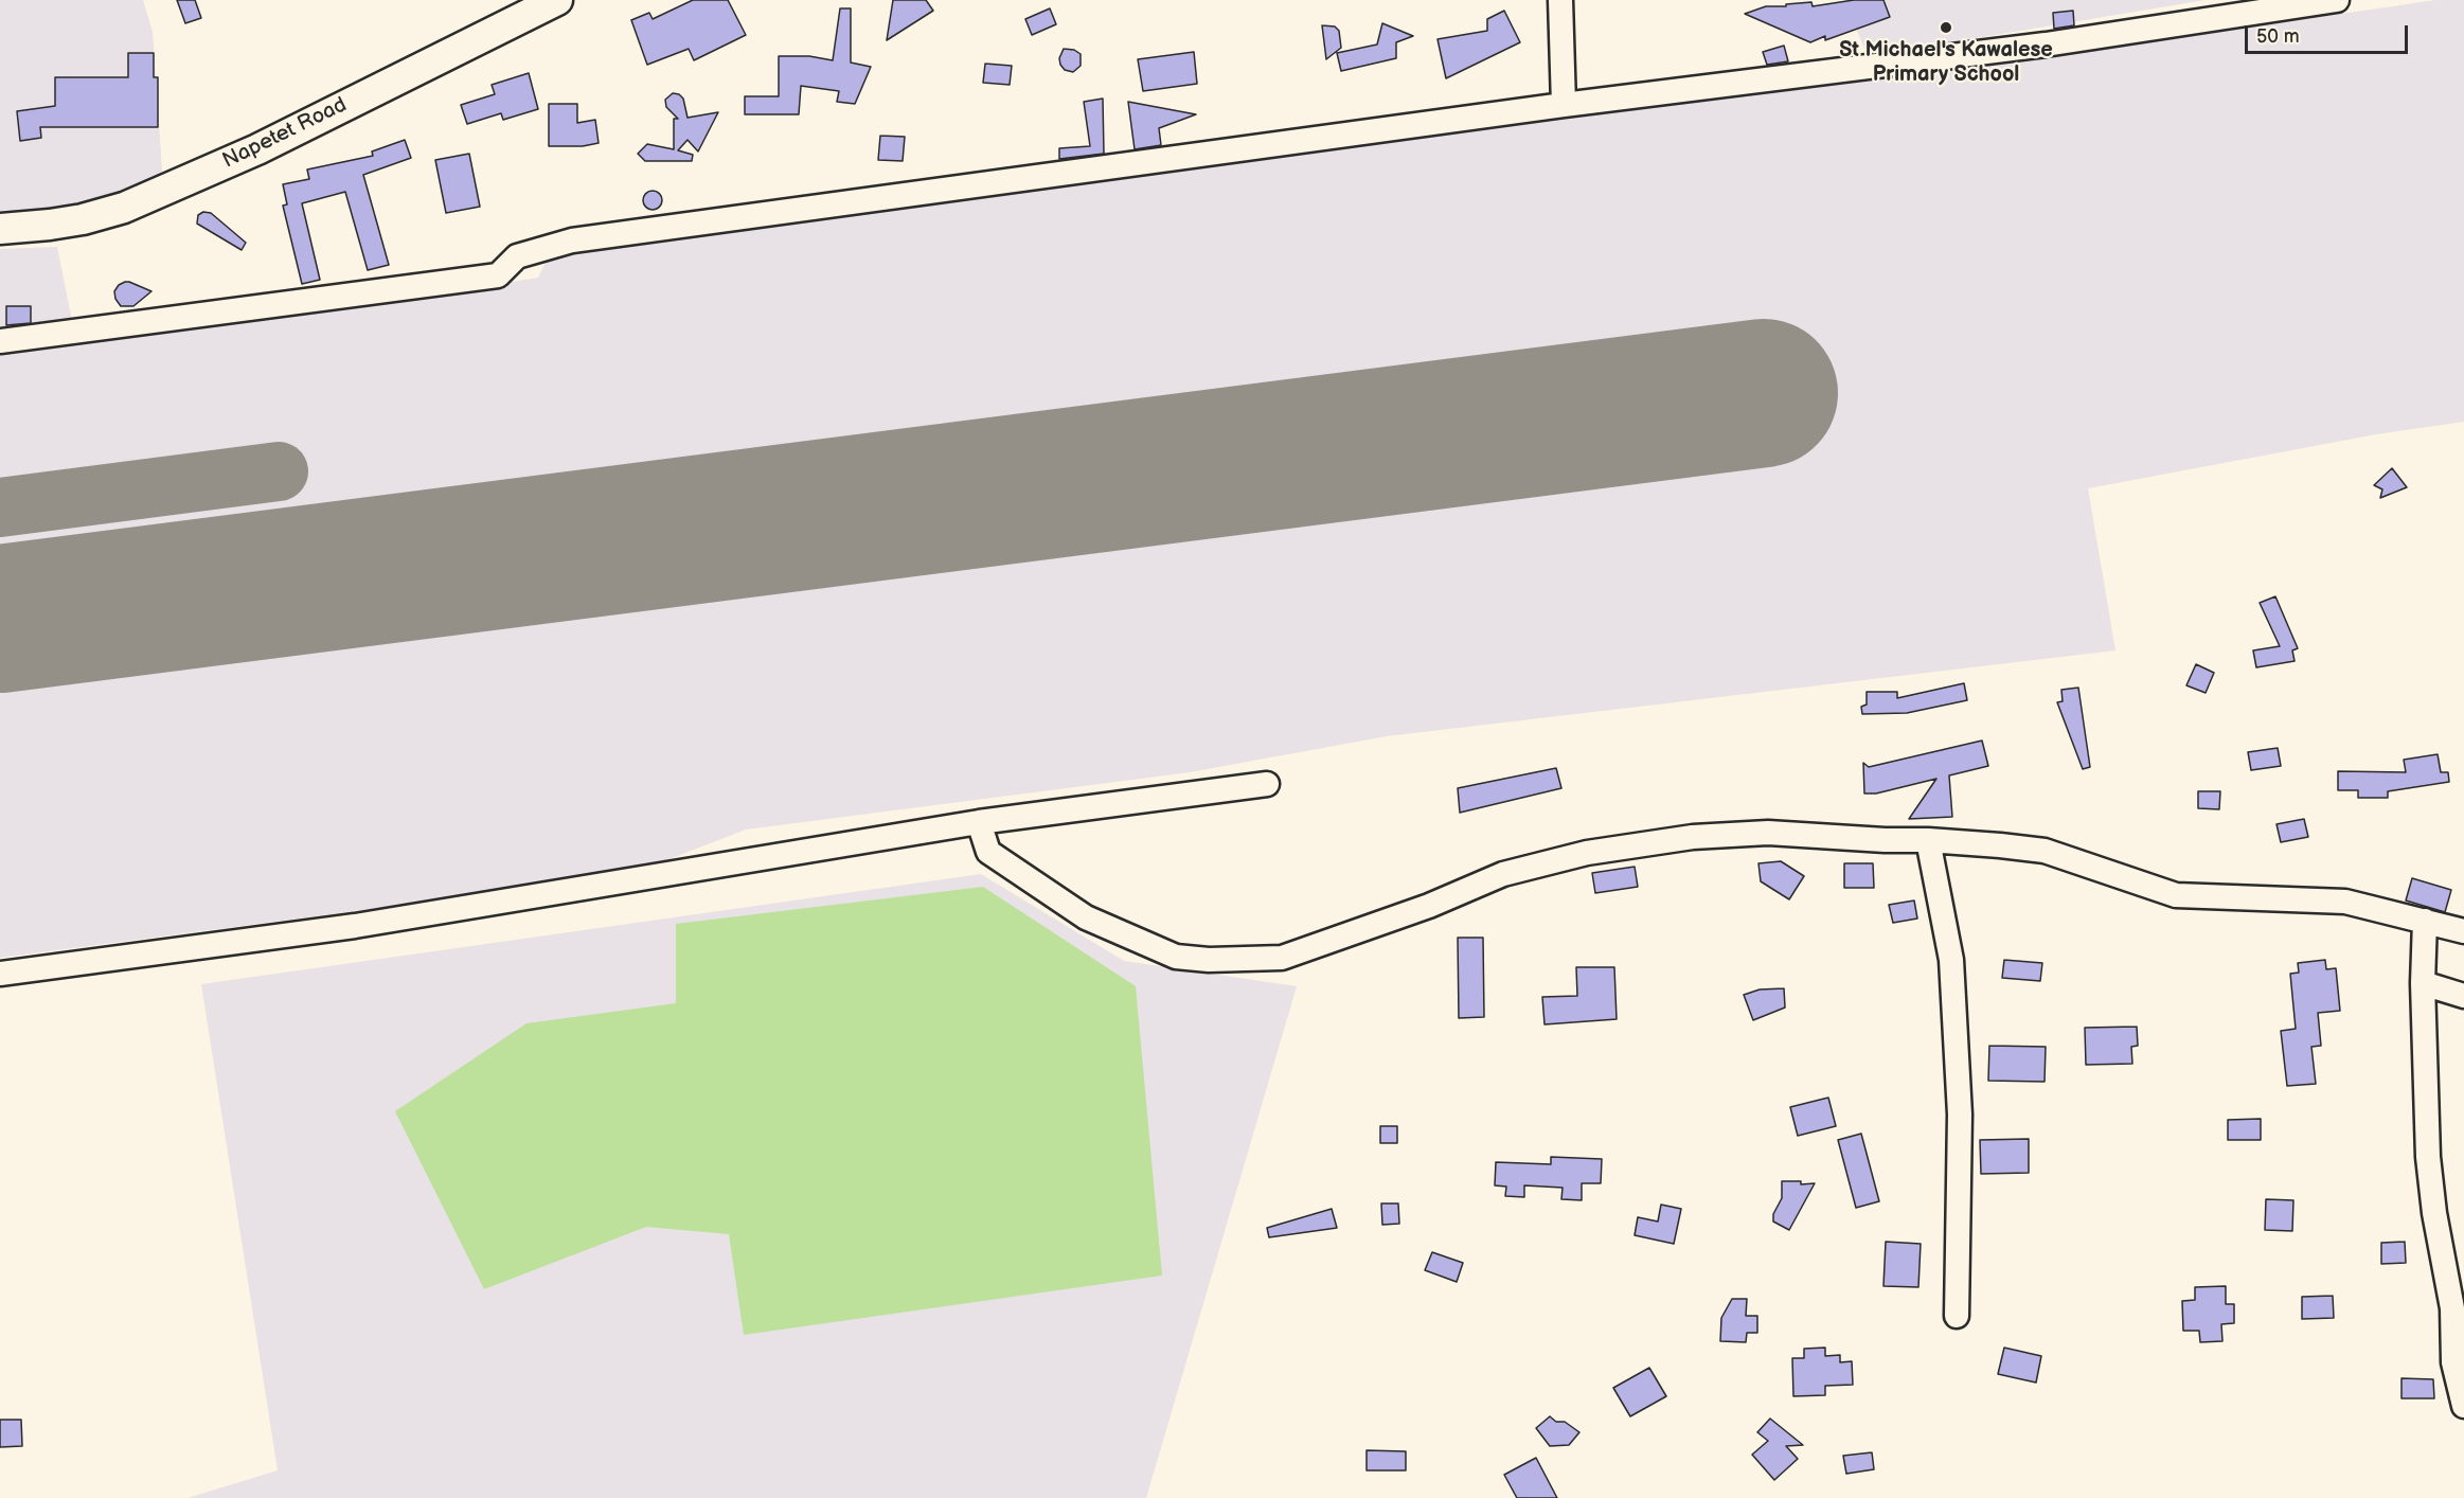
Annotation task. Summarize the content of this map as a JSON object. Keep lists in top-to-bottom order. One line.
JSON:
{"streets":{"main road":["Napetet Road"]},"places":["St Michael's Kawalese Primary School"],"scale_bar":"50 m"}
